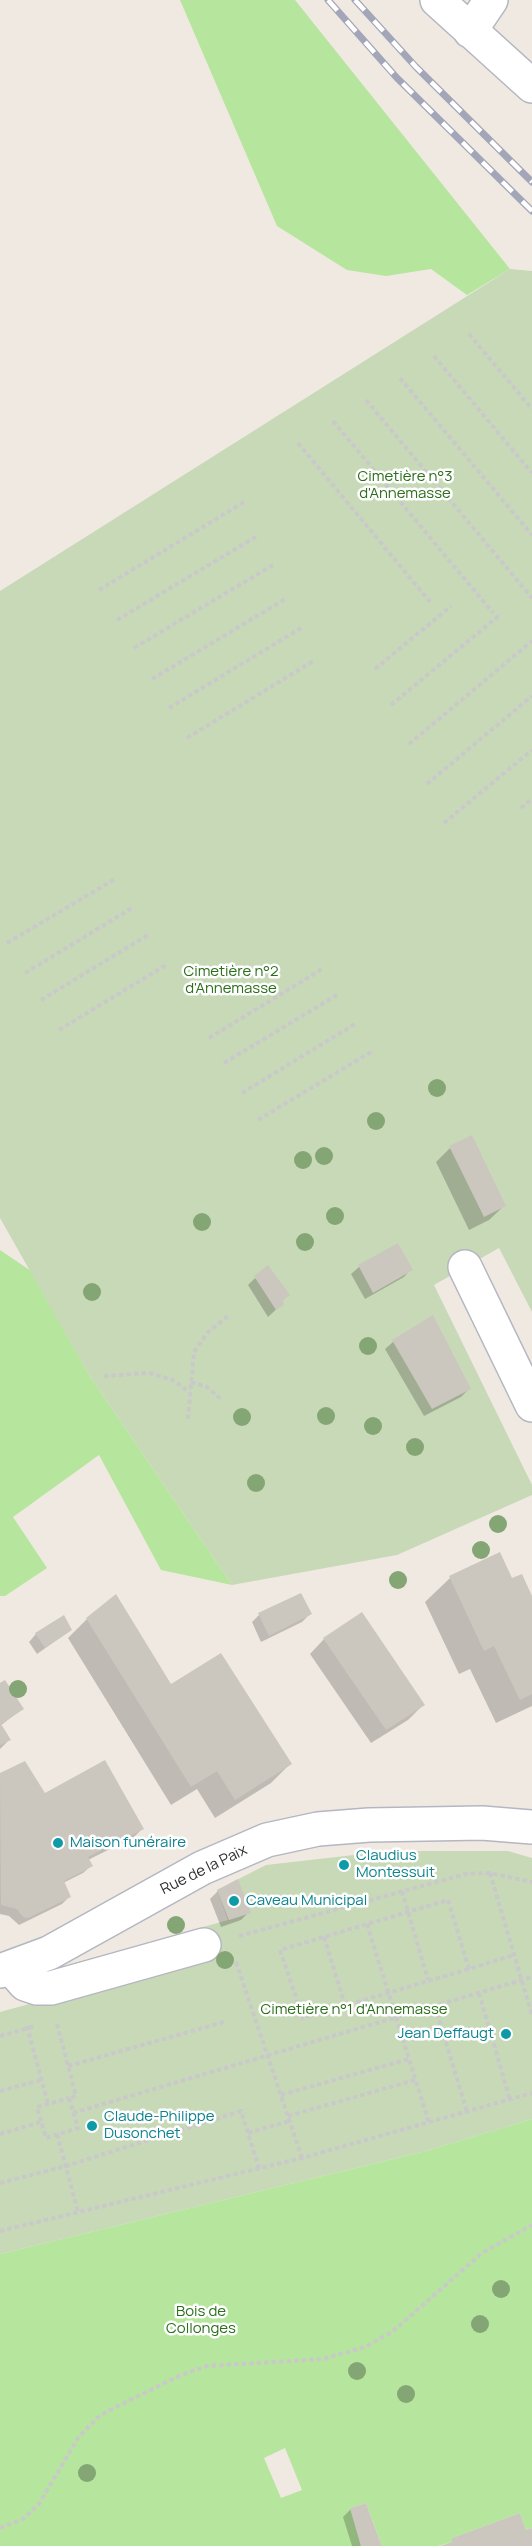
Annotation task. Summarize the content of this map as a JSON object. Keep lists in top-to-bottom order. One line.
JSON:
{"streets":{"street":["Rue de la Paix"]},"parks":["Cimetière n°3 d'Annemasse","Cimetière n°2 d'Annemasse","Cimetière n°1 d'Annemasse","Bois de Collonges"],"places":["Maison funéraire","Claudius Montessuit","Caveau Municipal","Jean Deffaugt","Claude-Philippe Dusonchet"]}
